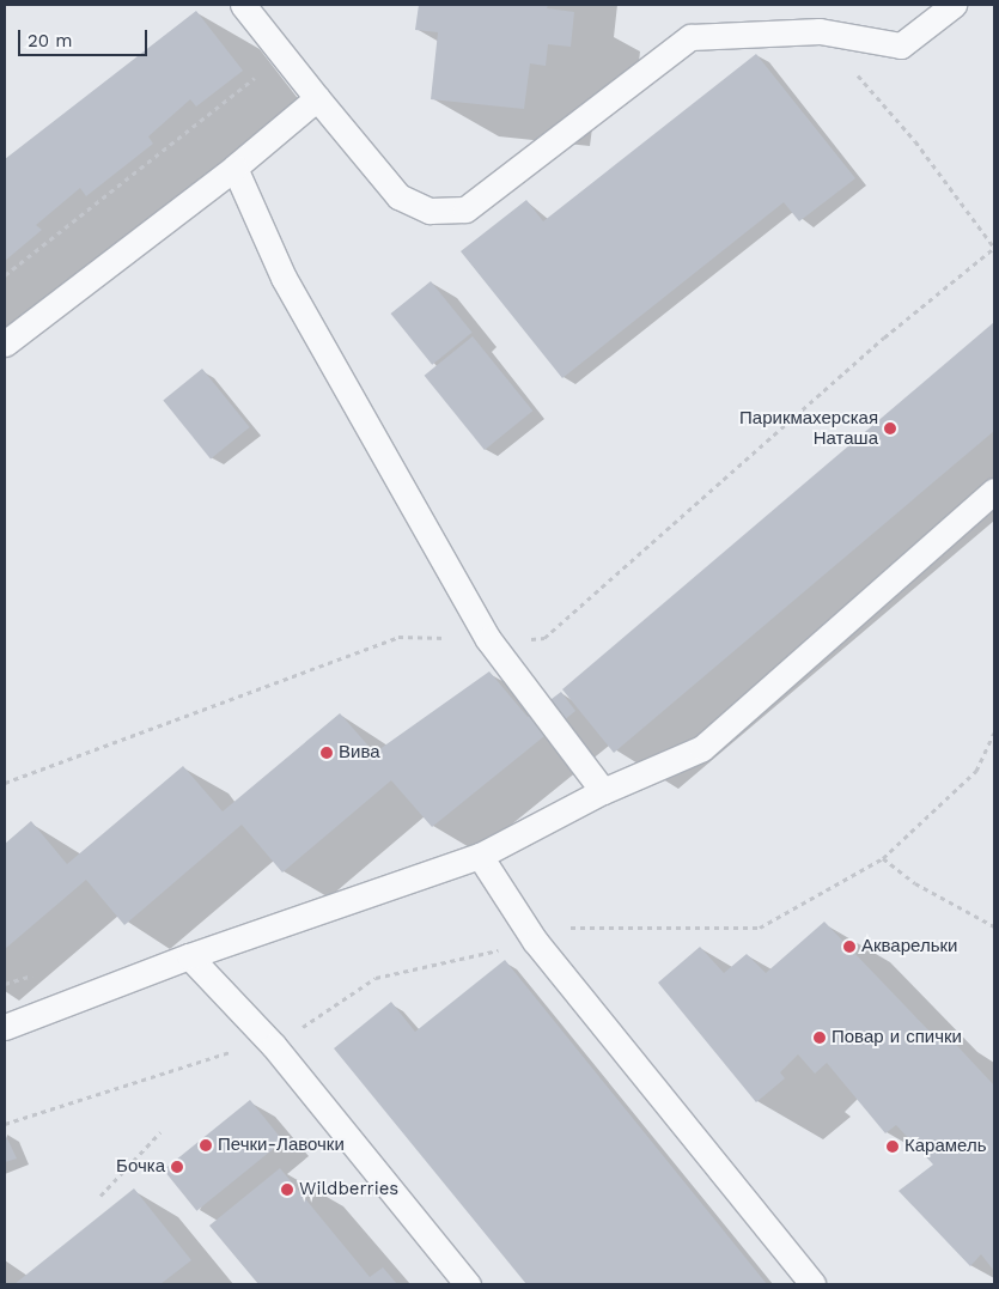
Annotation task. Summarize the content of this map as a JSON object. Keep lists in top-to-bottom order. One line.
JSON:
{"places":["Парикмахерская Наташа","Вива","Акварельки","Повар и спички","Печки-Лавочки","Карамель","Бочка","Wildberries"],"scale_bar":"20 m"}
